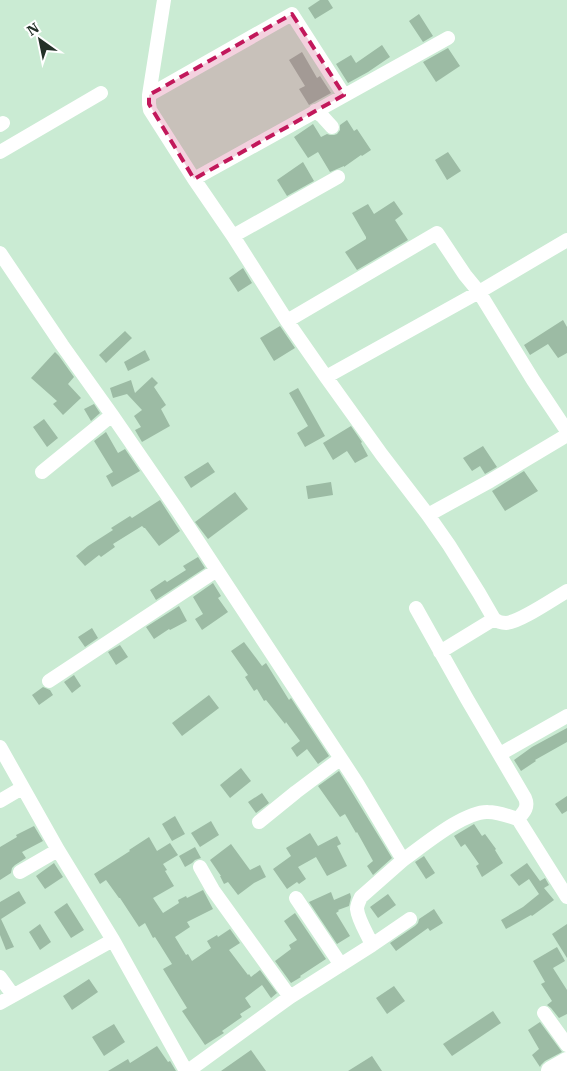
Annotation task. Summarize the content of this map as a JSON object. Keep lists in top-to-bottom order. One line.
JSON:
{"north":"top left"}
